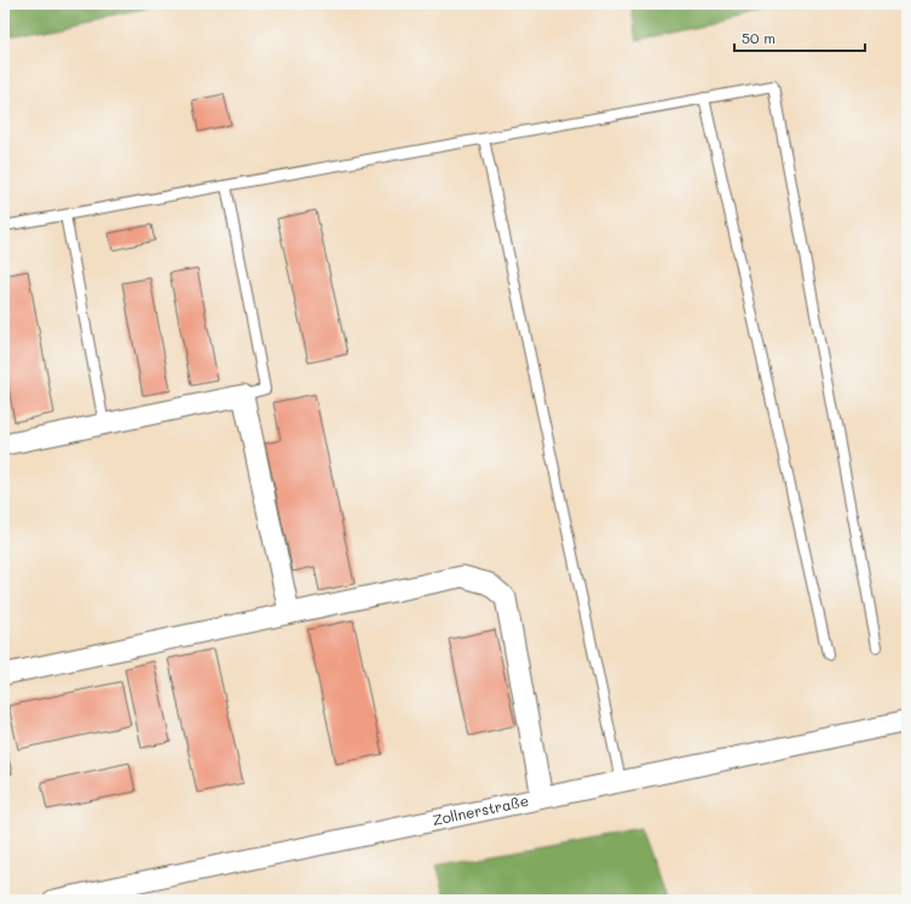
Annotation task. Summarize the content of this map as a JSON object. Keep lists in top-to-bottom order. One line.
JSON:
{"streets":{"street":["Zollnerstraße"]},"scale_bar":"50 m"}
